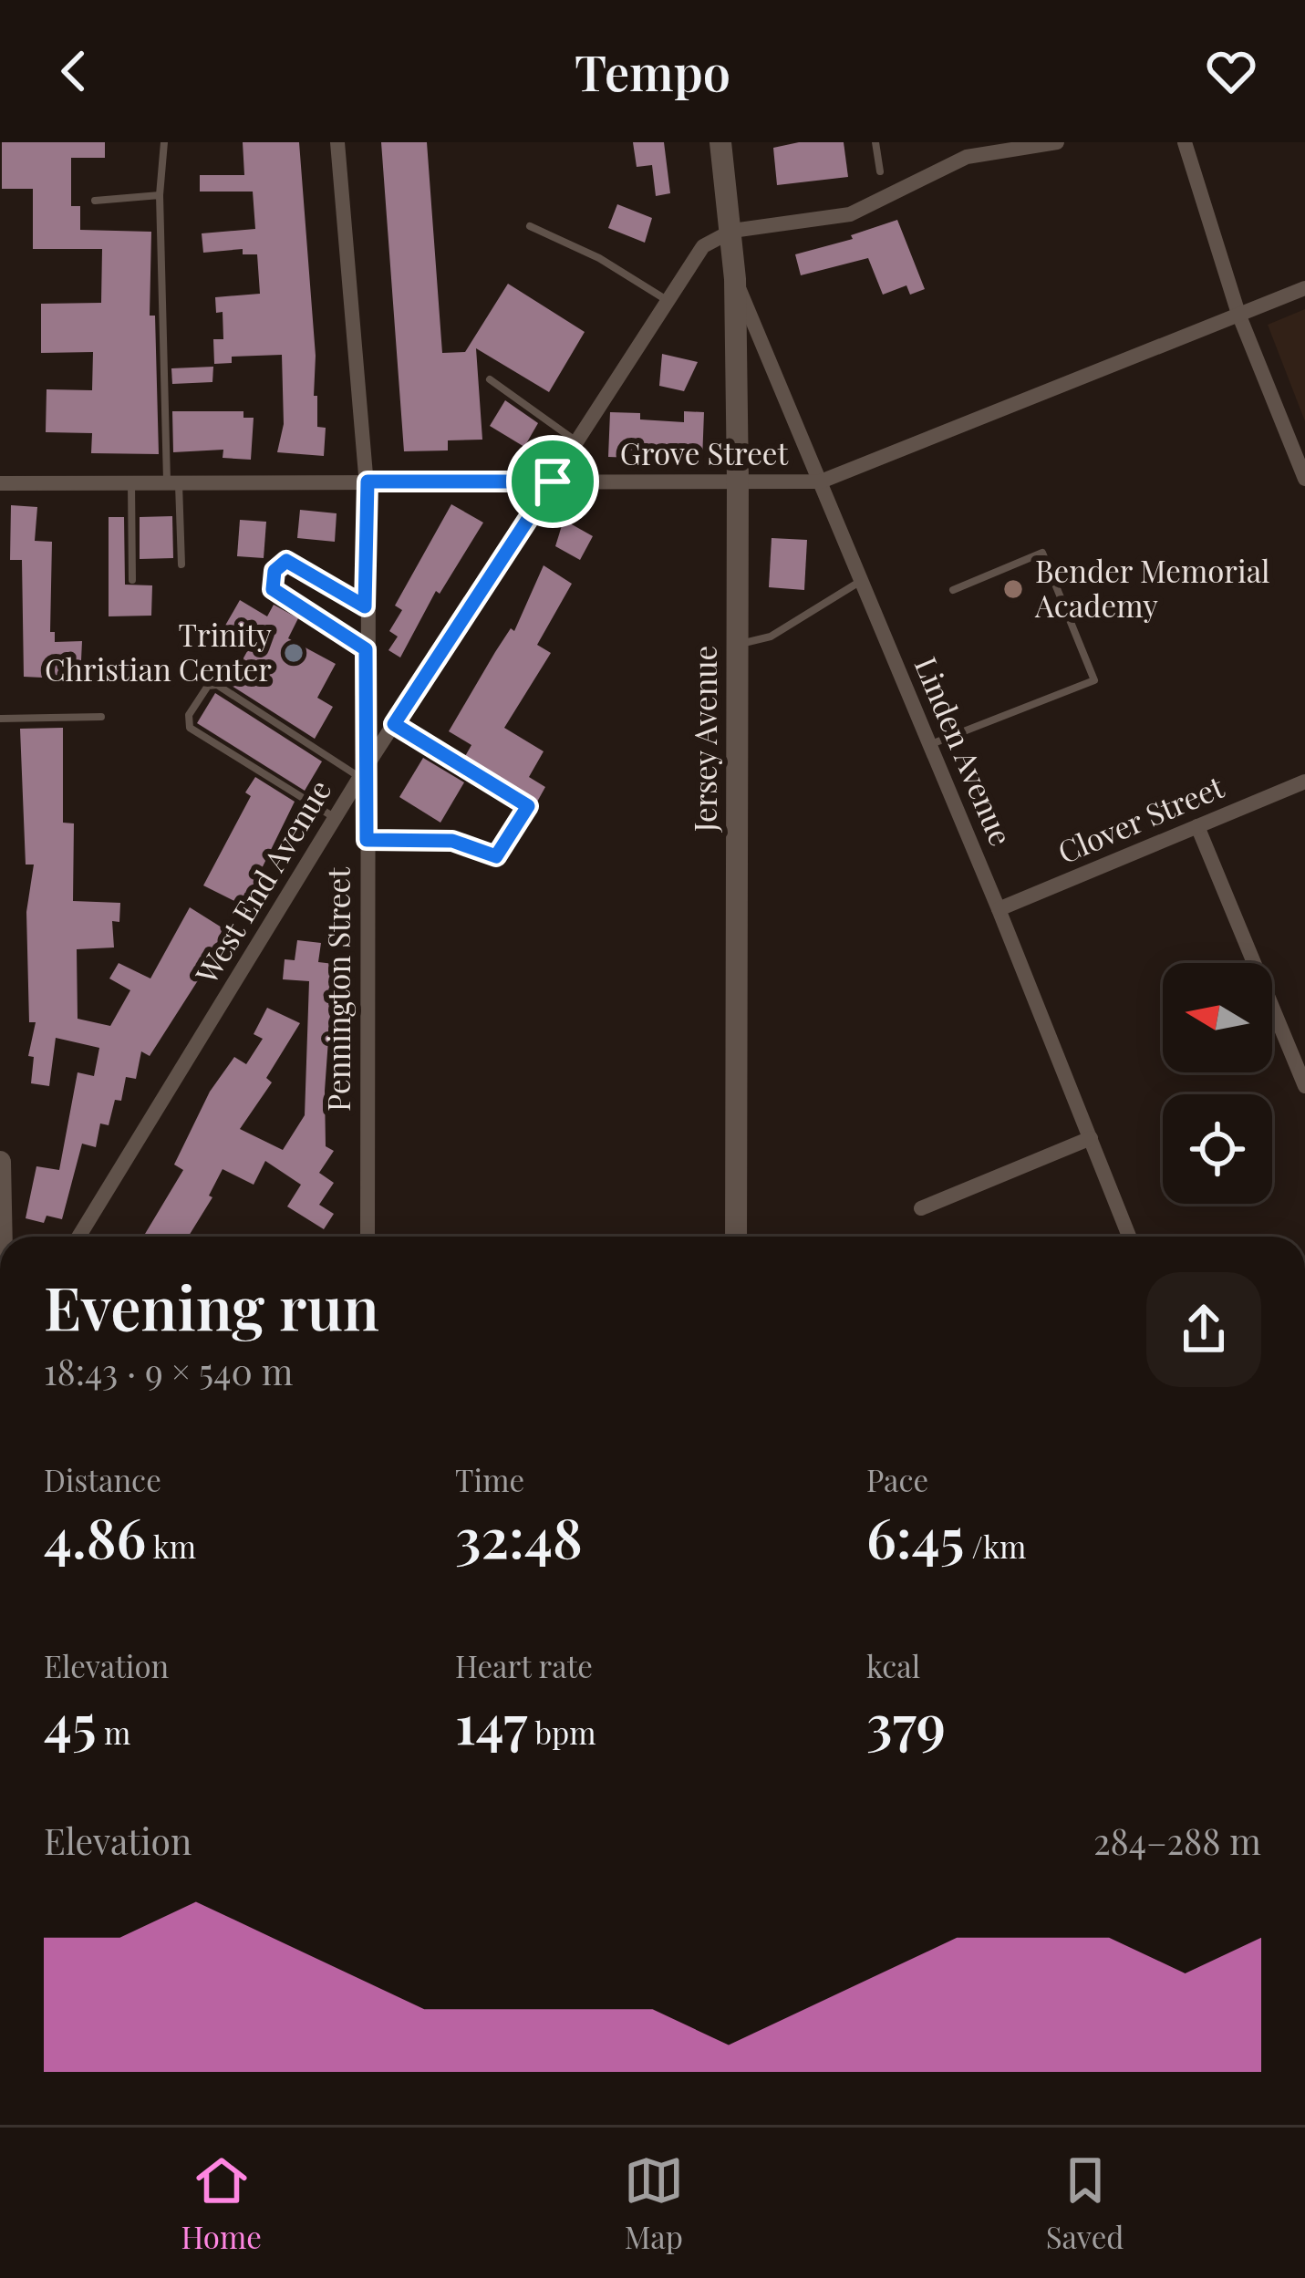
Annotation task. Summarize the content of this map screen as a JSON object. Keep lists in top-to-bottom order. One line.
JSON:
{"streets":{"street":["Grove Street","Jersey Avenue","Linden Avenue","Clover Street","West End Avenue","Pennington Street"]},"crossings":[["Grove Street","Jersey Avenue"],["Grove Street","Linden Avenue"],["Grove Street","West End Avenue"],["Grove Street","Pennington Street"],["Jersey Avenue","Linden Avenue"],["Jersey Avenue","West End Avenue"],["Linden Avenue","Clover Street"],["West End Avenue","Pennington Street"]],"places":["Bender Memorial Academy","Trinity Christian Center"],"north":"left","page":{"header":"Tempo","heading":["Evening run","18:43 · 9 × 540 m"],"stats":[["Distance","4.86 km"],["Time","32:48"],["Pace","6:45 /km"],["Elevation","45 m"],["Heart rate","147 bpm"],["kcal","379"]],"chart":["Elevation","284–288 m"],"tabs":["Home","Map","Saved"]}}
